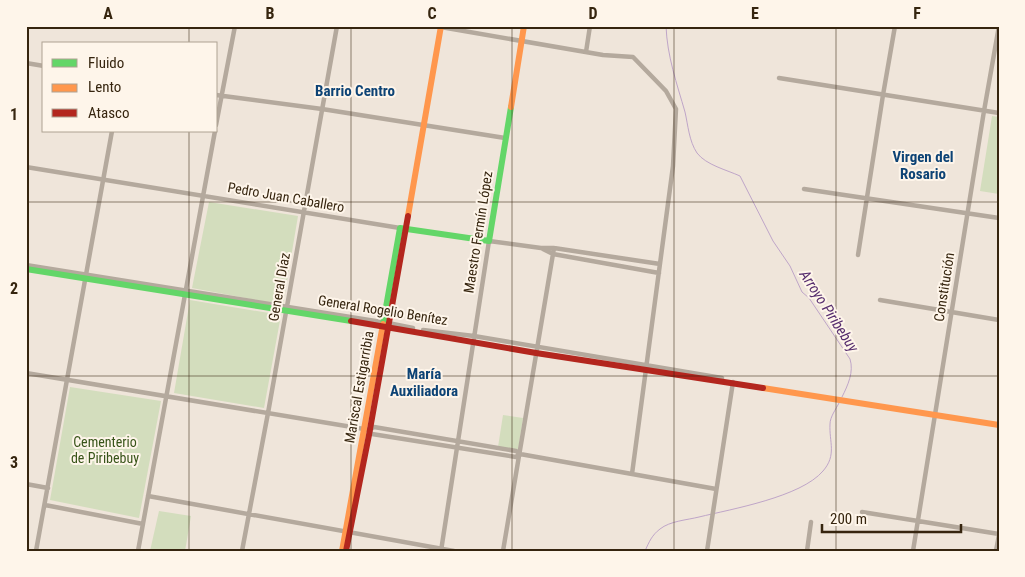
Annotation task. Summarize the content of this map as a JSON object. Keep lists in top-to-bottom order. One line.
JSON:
{"streets":{"street":["Pedro Juan Caballero","Maestro Fermín López","General Díaz","Constitución","General Rogelio Benítez"]},"crossings":[["Pedro Juan Caballero","Maestro Fermín López"],["Pedro Juan Caballero","General Díaz"],["Maestro Fermín López","General Rogelio Benítez"],["General Díaz","General Rogelio Benítez"],["Constitución","General Rogelio Benítez"]],"districts":["Barrio Centro","Virgen del Rosario","María Auxiliadora"],"water":["Arroyo Piribebuy"],"parks":["Cementerio de Piribebuy"],"legend":["Fluido","Lento","Atasco"],"scale_bar":"200 m","grid":{"columns":["A","B","C","D","E","F"],"rows":["1","2","3"]}}
